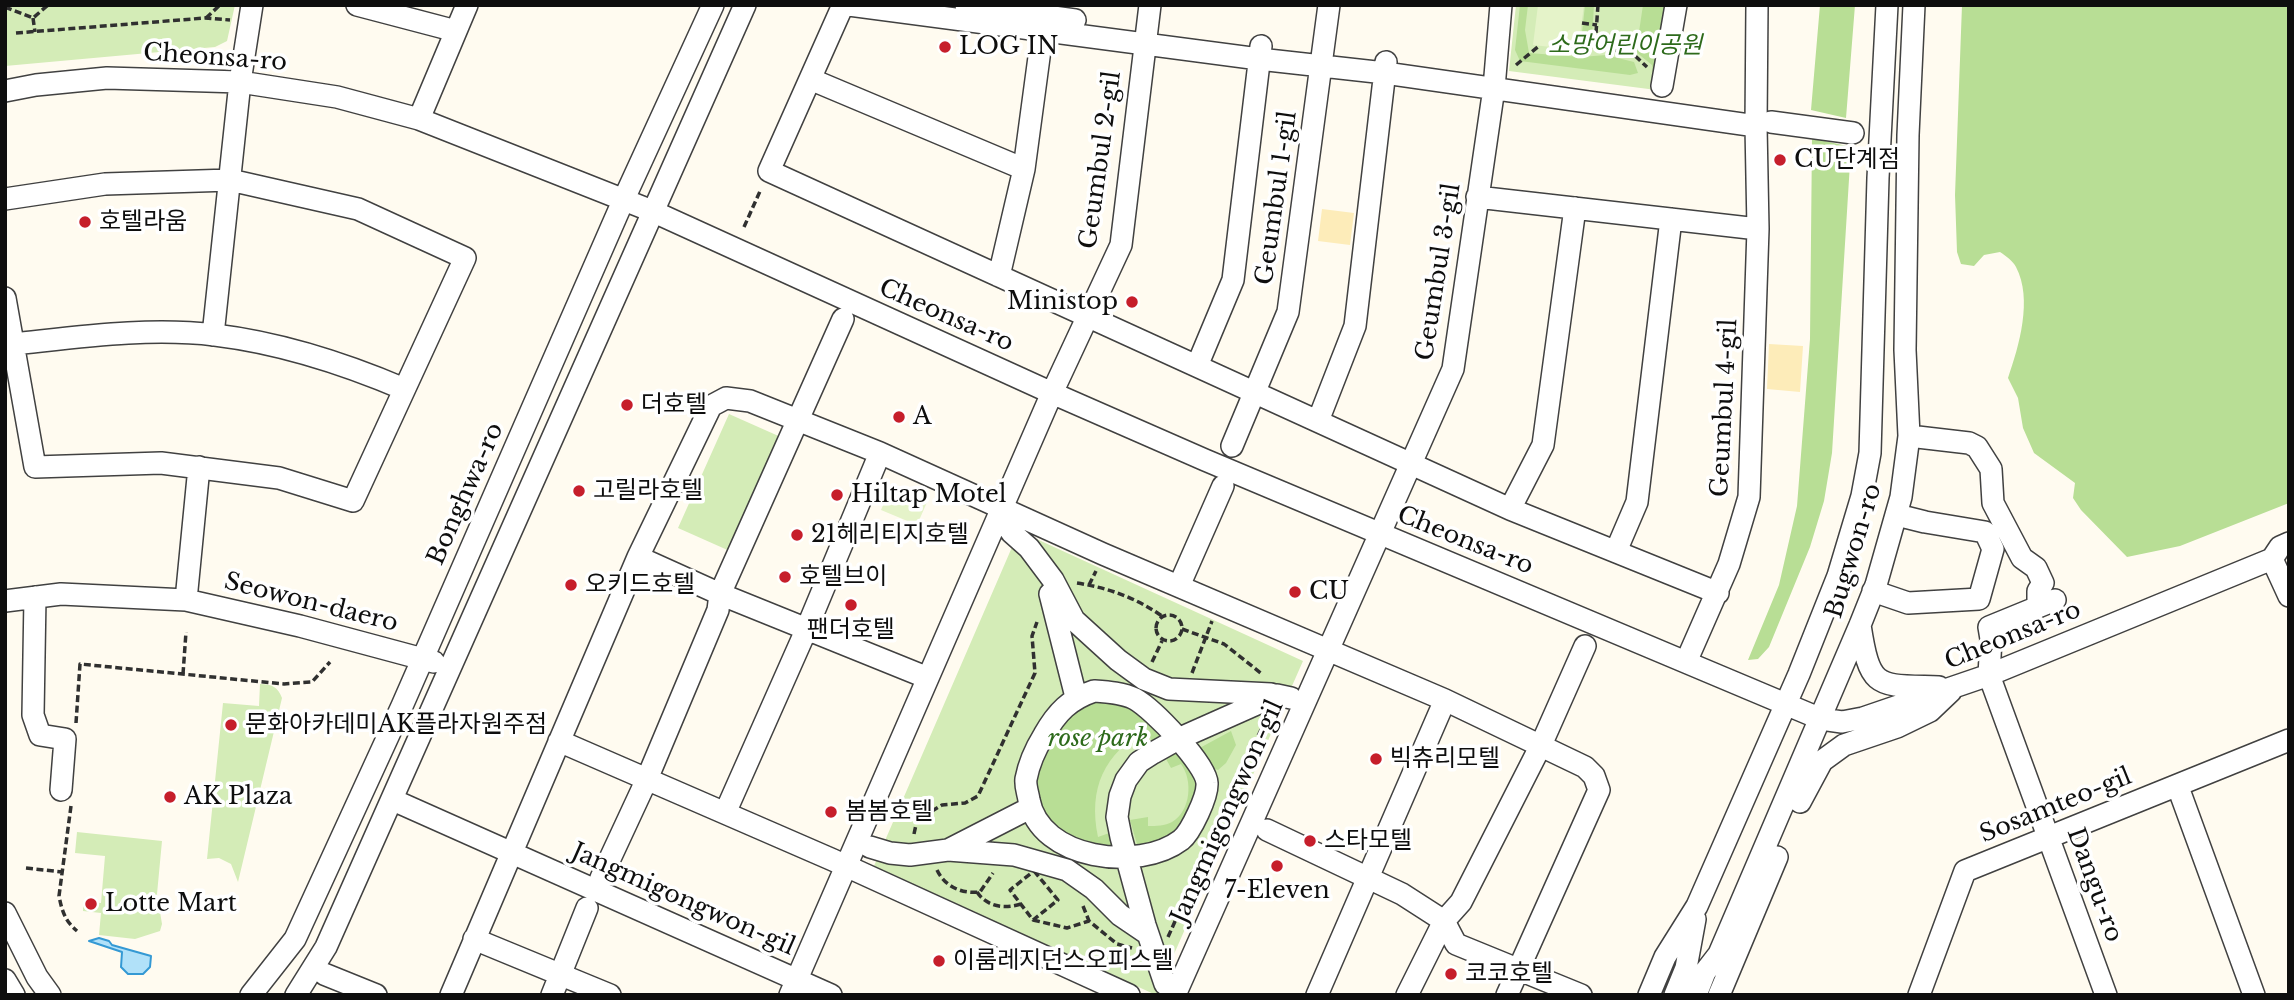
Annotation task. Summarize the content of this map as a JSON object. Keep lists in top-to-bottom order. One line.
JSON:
{"streets":{"street":["Cheonsa-ro","Geumbul 2-gil","Geumbul 1-gil","Geumbul 3-gil","Geumbul 4-gil","Bonghwa-ro","Bugwon-ro","Seowon-daero","Sosamteo-gil","Jangmigongwon-gil","Dangu-ro"]},"crossings":[["Cheonsa-ro","Geumbul 2-gil"],["Cheonsa-ro","Geumbul 3-gil"],["Cheonsa-ro","Geumbul 4-gil"],["Cheonsa-ro","Bonghwa-ro"],["Cheonsa-ro","Bugwon-ro"],["Cheonsa-ro","Jangmigongwon-gil"],["Cheonsa-ro","Dangu-ro"],["Geumbul 2-gil","Jangmigongwon-gil"],["Geumbul 3-gil","Jangmigongwon-gil"],["Bonghwa-ro","Seowon-daero"],["Sosamteo-gil","Dangu-ro"]],"parks":["소망어린이공원","rose park"],"places":["LOG IN","CU단계점","호텔라움","Ministop","더호텔","A","고릴라호텔","Hiltap Motel","21헤리티지호텔","호텔브이","오키드호텔","CU","팬더호텔","문화아카데미AK플라자원주점","빅츄리모텔","AK Plaza","봄봄호텔","스타모텔","7-Eleven","Lotte Mart","이룸레지던스오피스텔","코코호텔"]}
